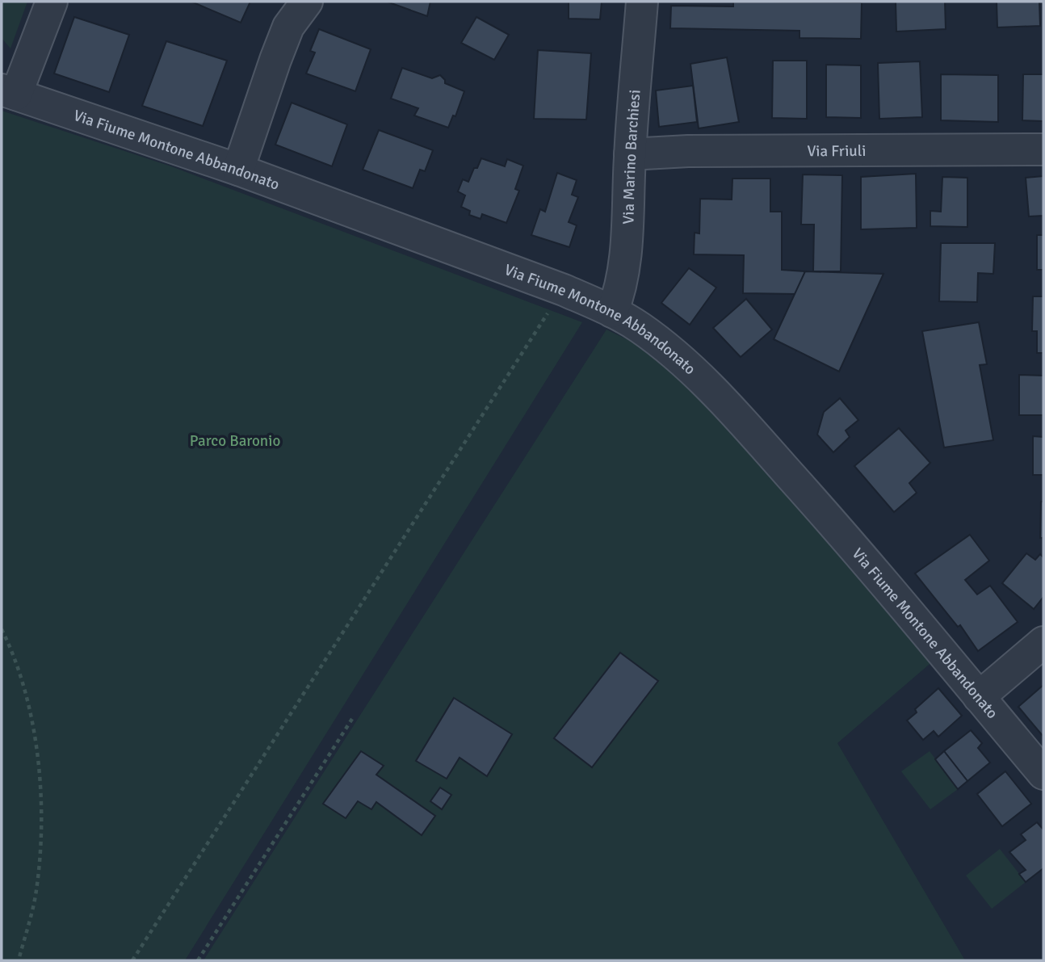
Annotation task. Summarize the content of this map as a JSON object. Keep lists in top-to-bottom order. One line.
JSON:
{"streets":{"street":["Via Fiume Montone Abbandonato","Via Friuli","Via Marino Barchiesi"]},"crossings":[["Via Fiume Montone Abbandonato","Via Marino Barchiesi"],["Via Friuli","Via Marino Barchiesi"]],"parks":["Parco Baronio"]}
